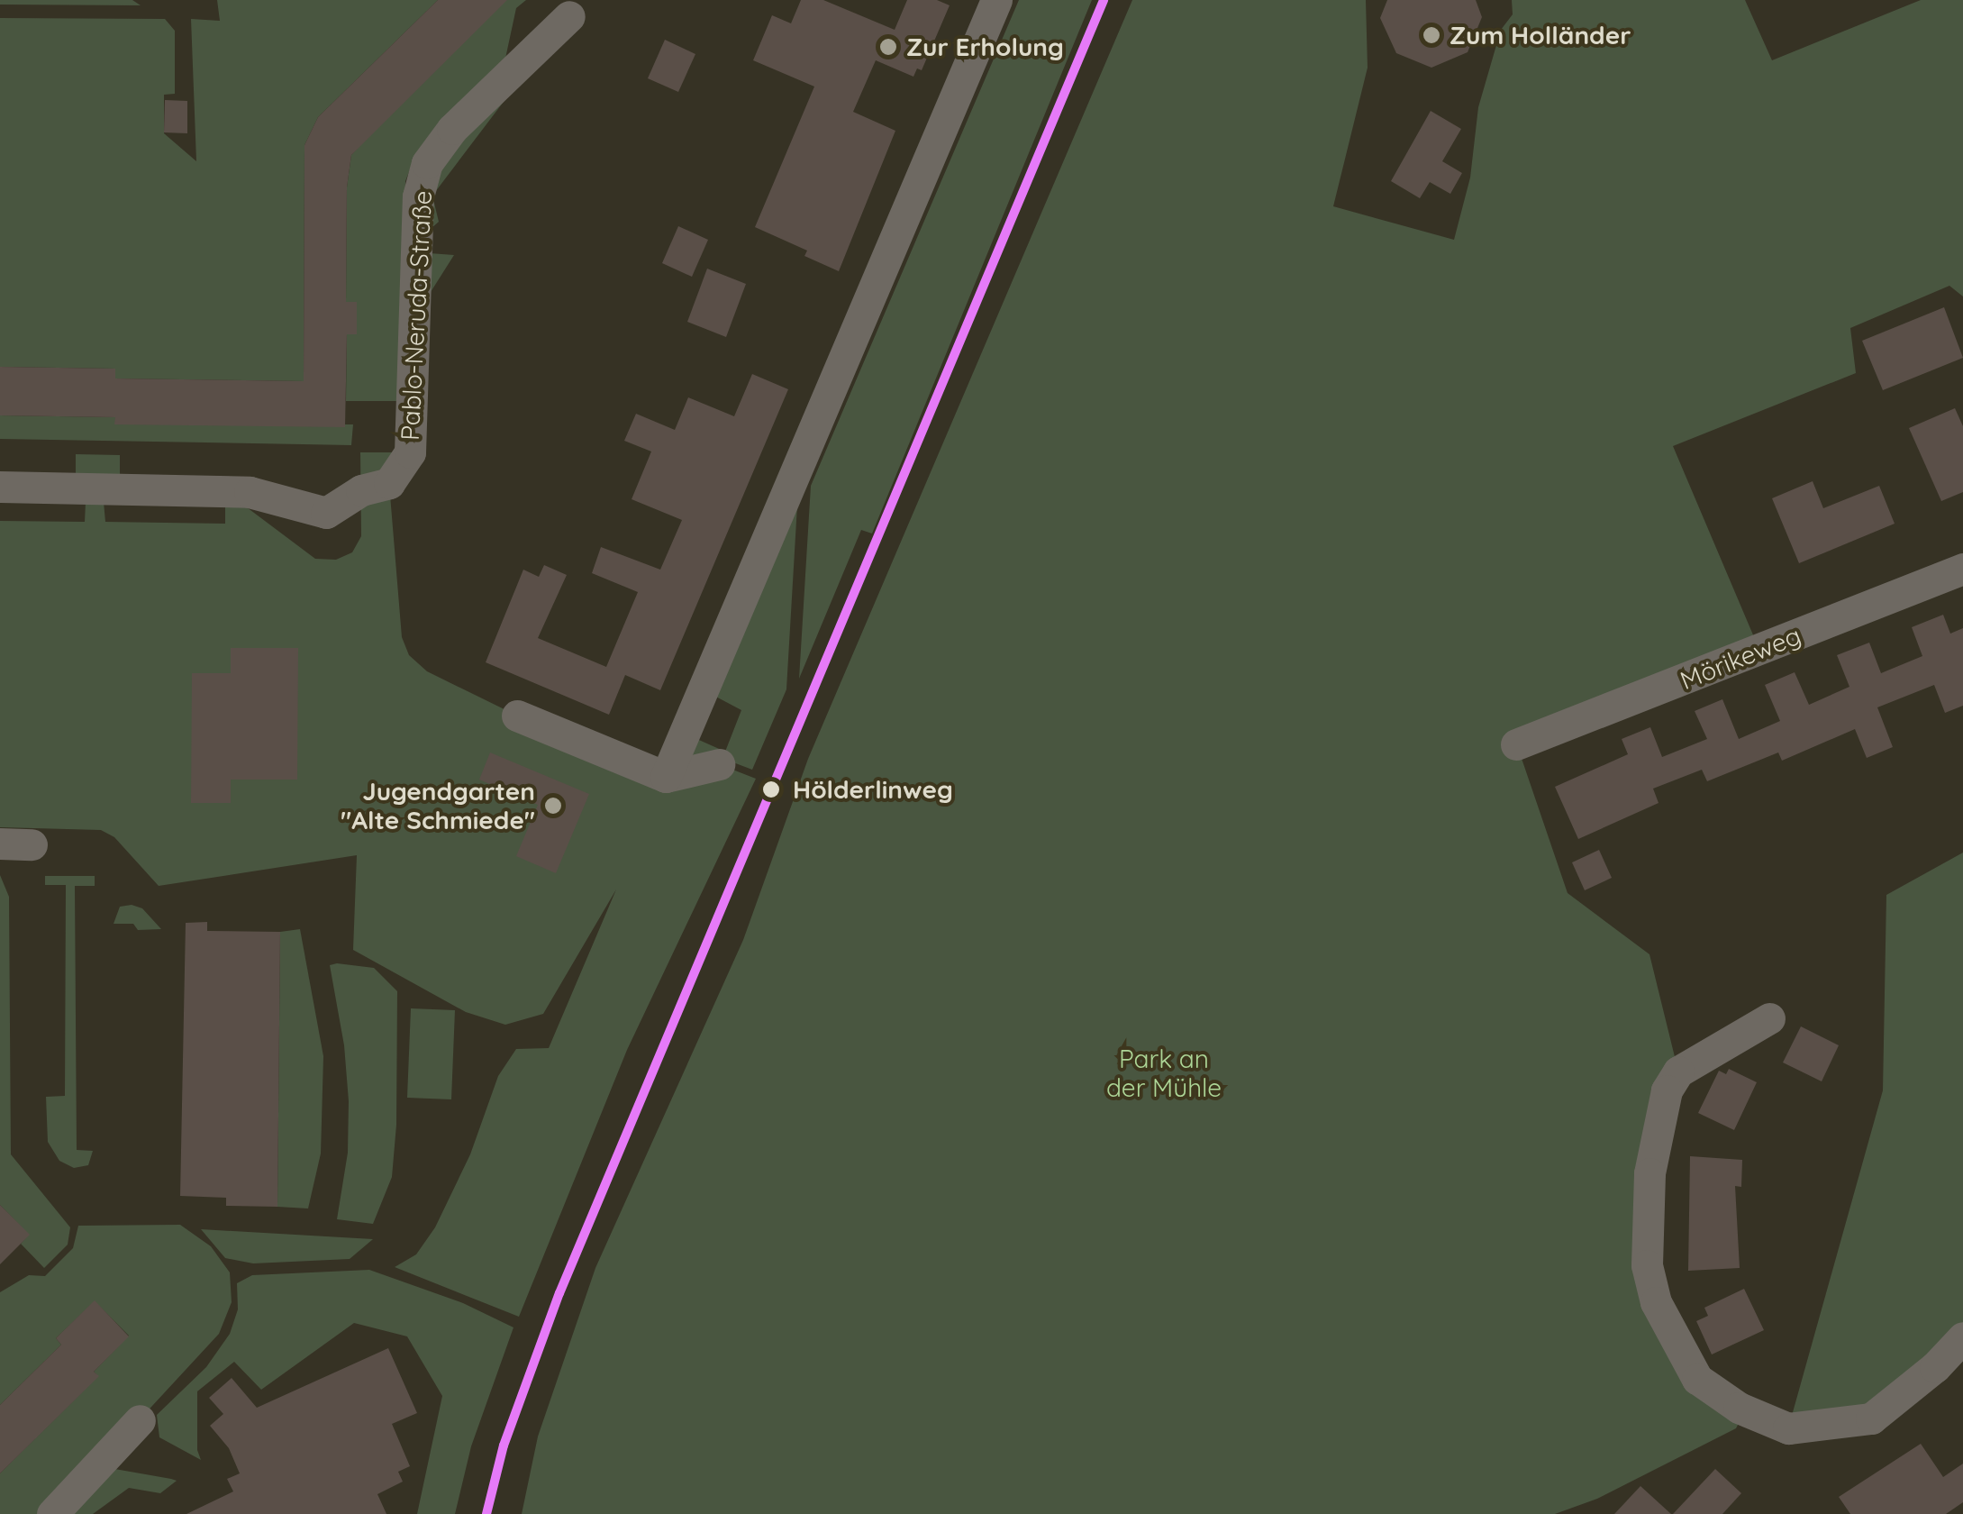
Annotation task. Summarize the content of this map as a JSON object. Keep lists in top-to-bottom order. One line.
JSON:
{"streets":{"street":["Pablo-Neruda-Straße","Mörikeweg"]},"parks":["Park an der Mühle"],"places":["Zum Holländer","Zur Erholung","Hölderlinweg","Jugendgarten \"Alte Schmiede\""]}
